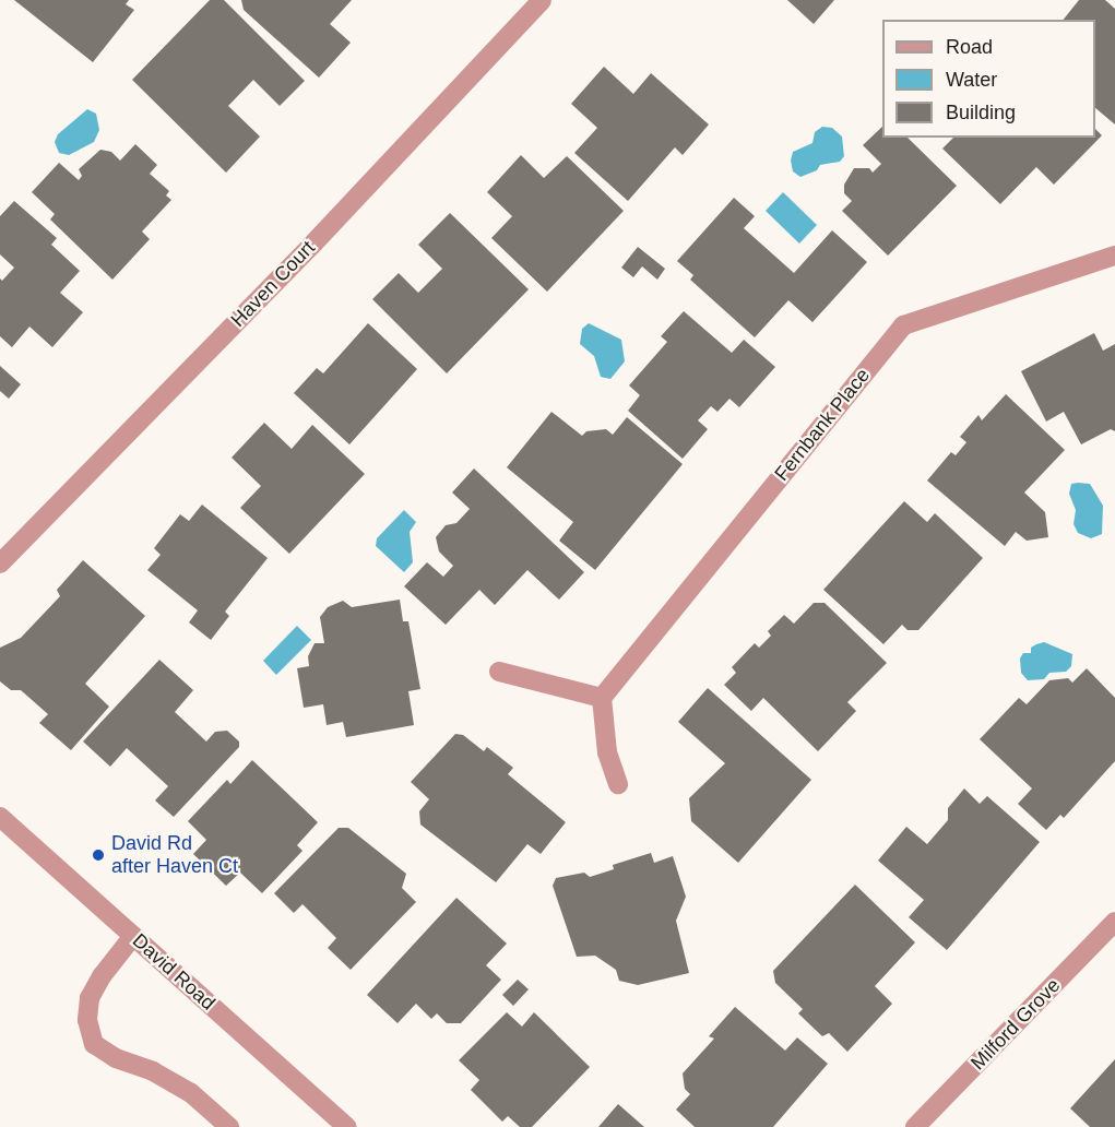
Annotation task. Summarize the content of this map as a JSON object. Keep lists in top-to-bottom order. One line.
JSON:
{"streets":{"street":["Haven Court","Fernbank Place","David Road","Milford Grove"]},"places":["David Rd after Haven Ct"],"legend":["Road","Water","Building"]}
